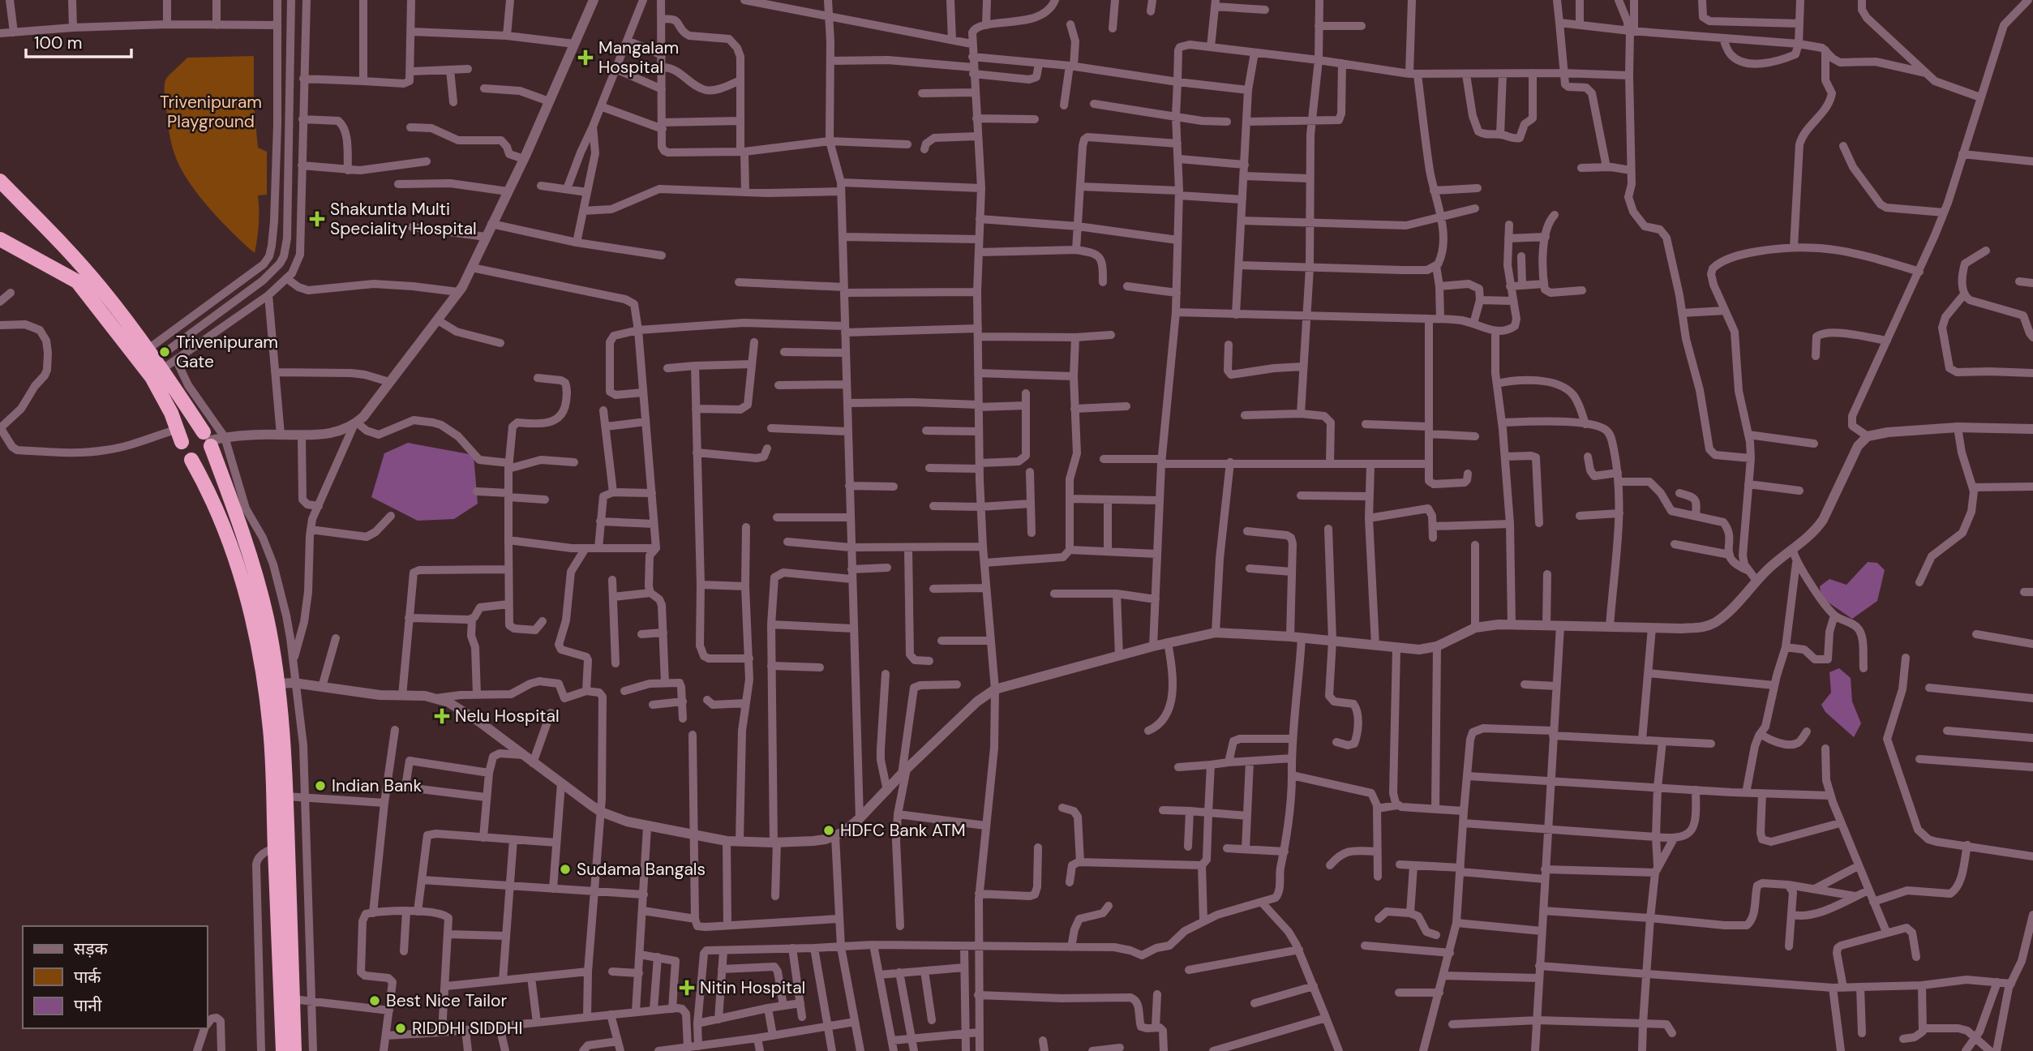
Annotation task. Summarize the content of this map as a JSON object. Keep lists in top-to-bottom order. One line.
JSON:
{"parks":["Trivenipuram Playground"],"places":{"health":["Mangalam Hospital","Shakuntla Multi Speciality Hospital","Nelu Hospital","Nitin Hospital"],"other":["Trivenipuram Gate","Indian Bank","HDFC Bank ATM","Sudama Bangals","Best Nice Tailor","RIDDHI SIDDHI"]},"legend":["सड़क","पार्क","पानी"],"scale_bar":"100 m"}
